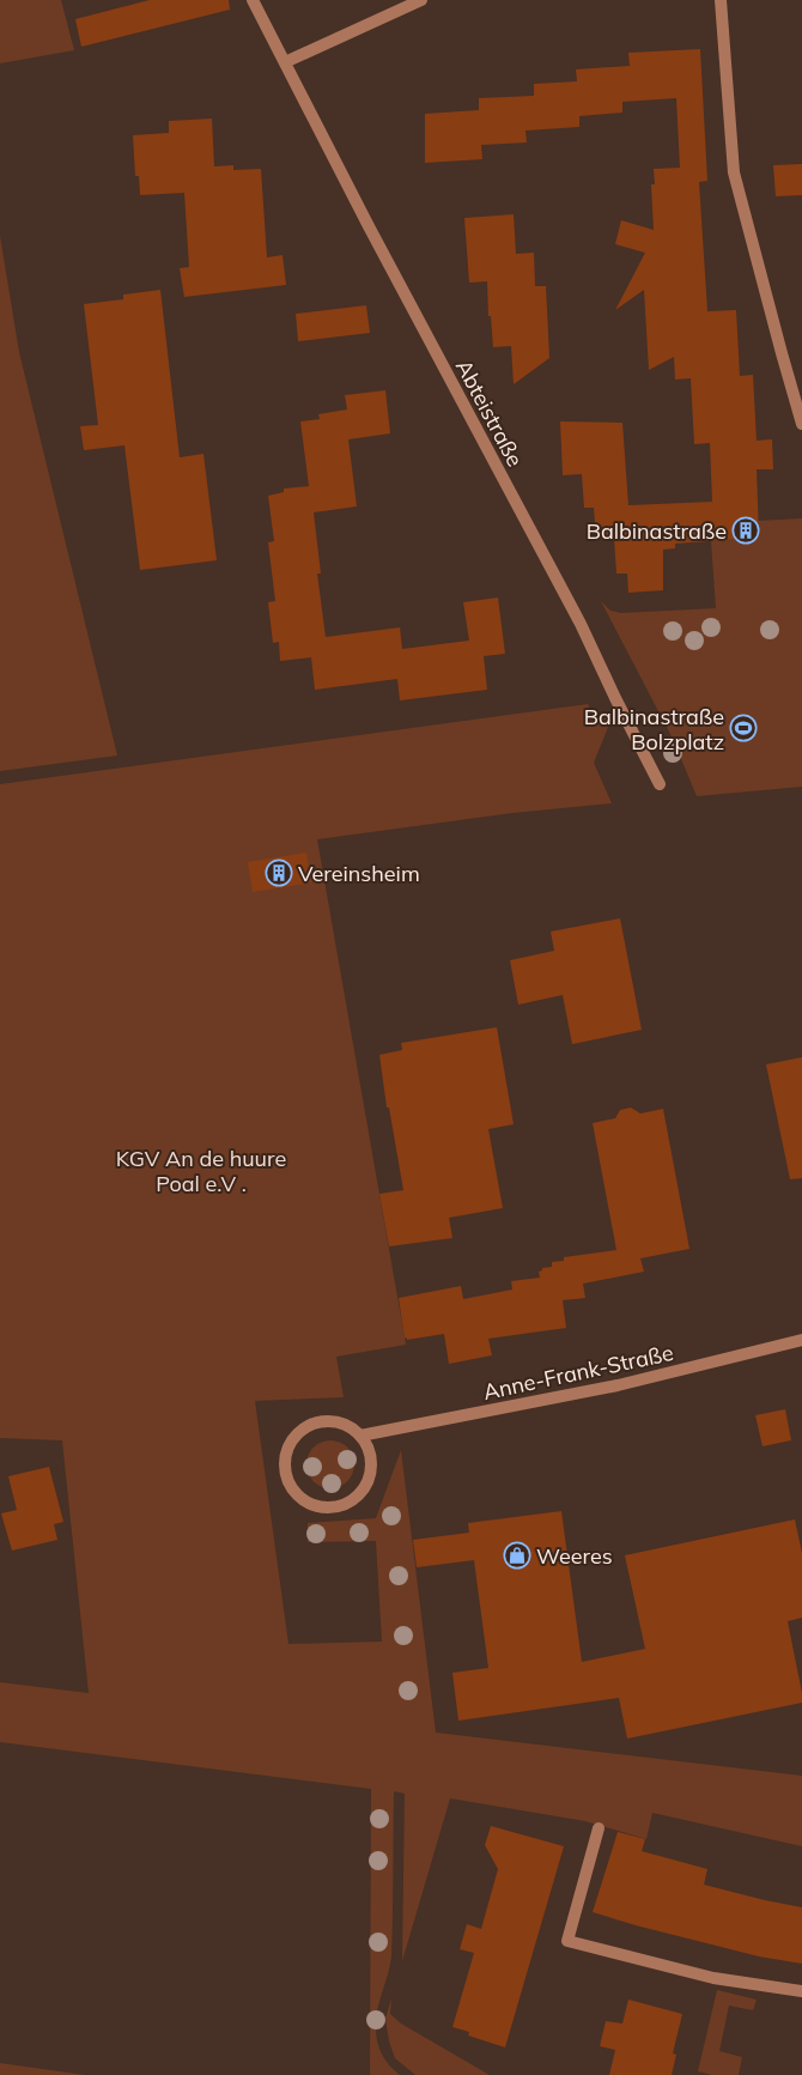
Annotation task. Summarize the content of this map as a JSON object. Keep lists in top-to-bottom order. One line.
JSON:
{"streets":{"street":["Abteistraße","Anne-Frank-Straße"]},"parks":["KGV An de huure Poal e.V ."],"places":{"building":["Balbinastraße","Vereinsheim"],"sports":["Balbinastraße Bolzplatz"],"shop":["Weeres"]}}
